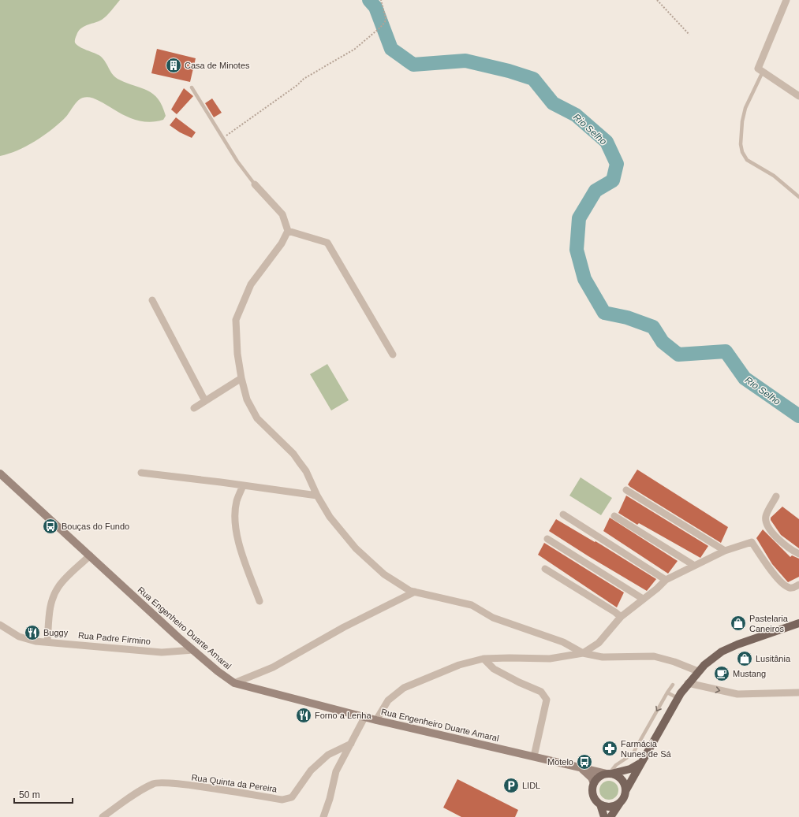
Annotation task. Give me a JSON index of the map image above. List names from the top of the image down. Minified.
{"streets":{"main road":["Rua Engenheiro Duarte Amaral"],"street":["Rua Padre Firmino","Rua Quinta da Pereira"]},"crossings":[["Rua Engenheiro Duarte Amaral","Rua Padre Firmino"]],"water":["Rio Selho"],"places":{"building":["Casa de Minotes"],"bus stop":["Bouças do Fundo","Motelo"],"shop":["Pastelaria Caneiros","Lusitânia"],"restaurant":["Buggy","Forno a Lenha"],"cafe":["Mustang"],"pharmacy":["Farmácia Nunes de Sá"],"parking":["LIDL"]},"scale_bar":"50 m"}
